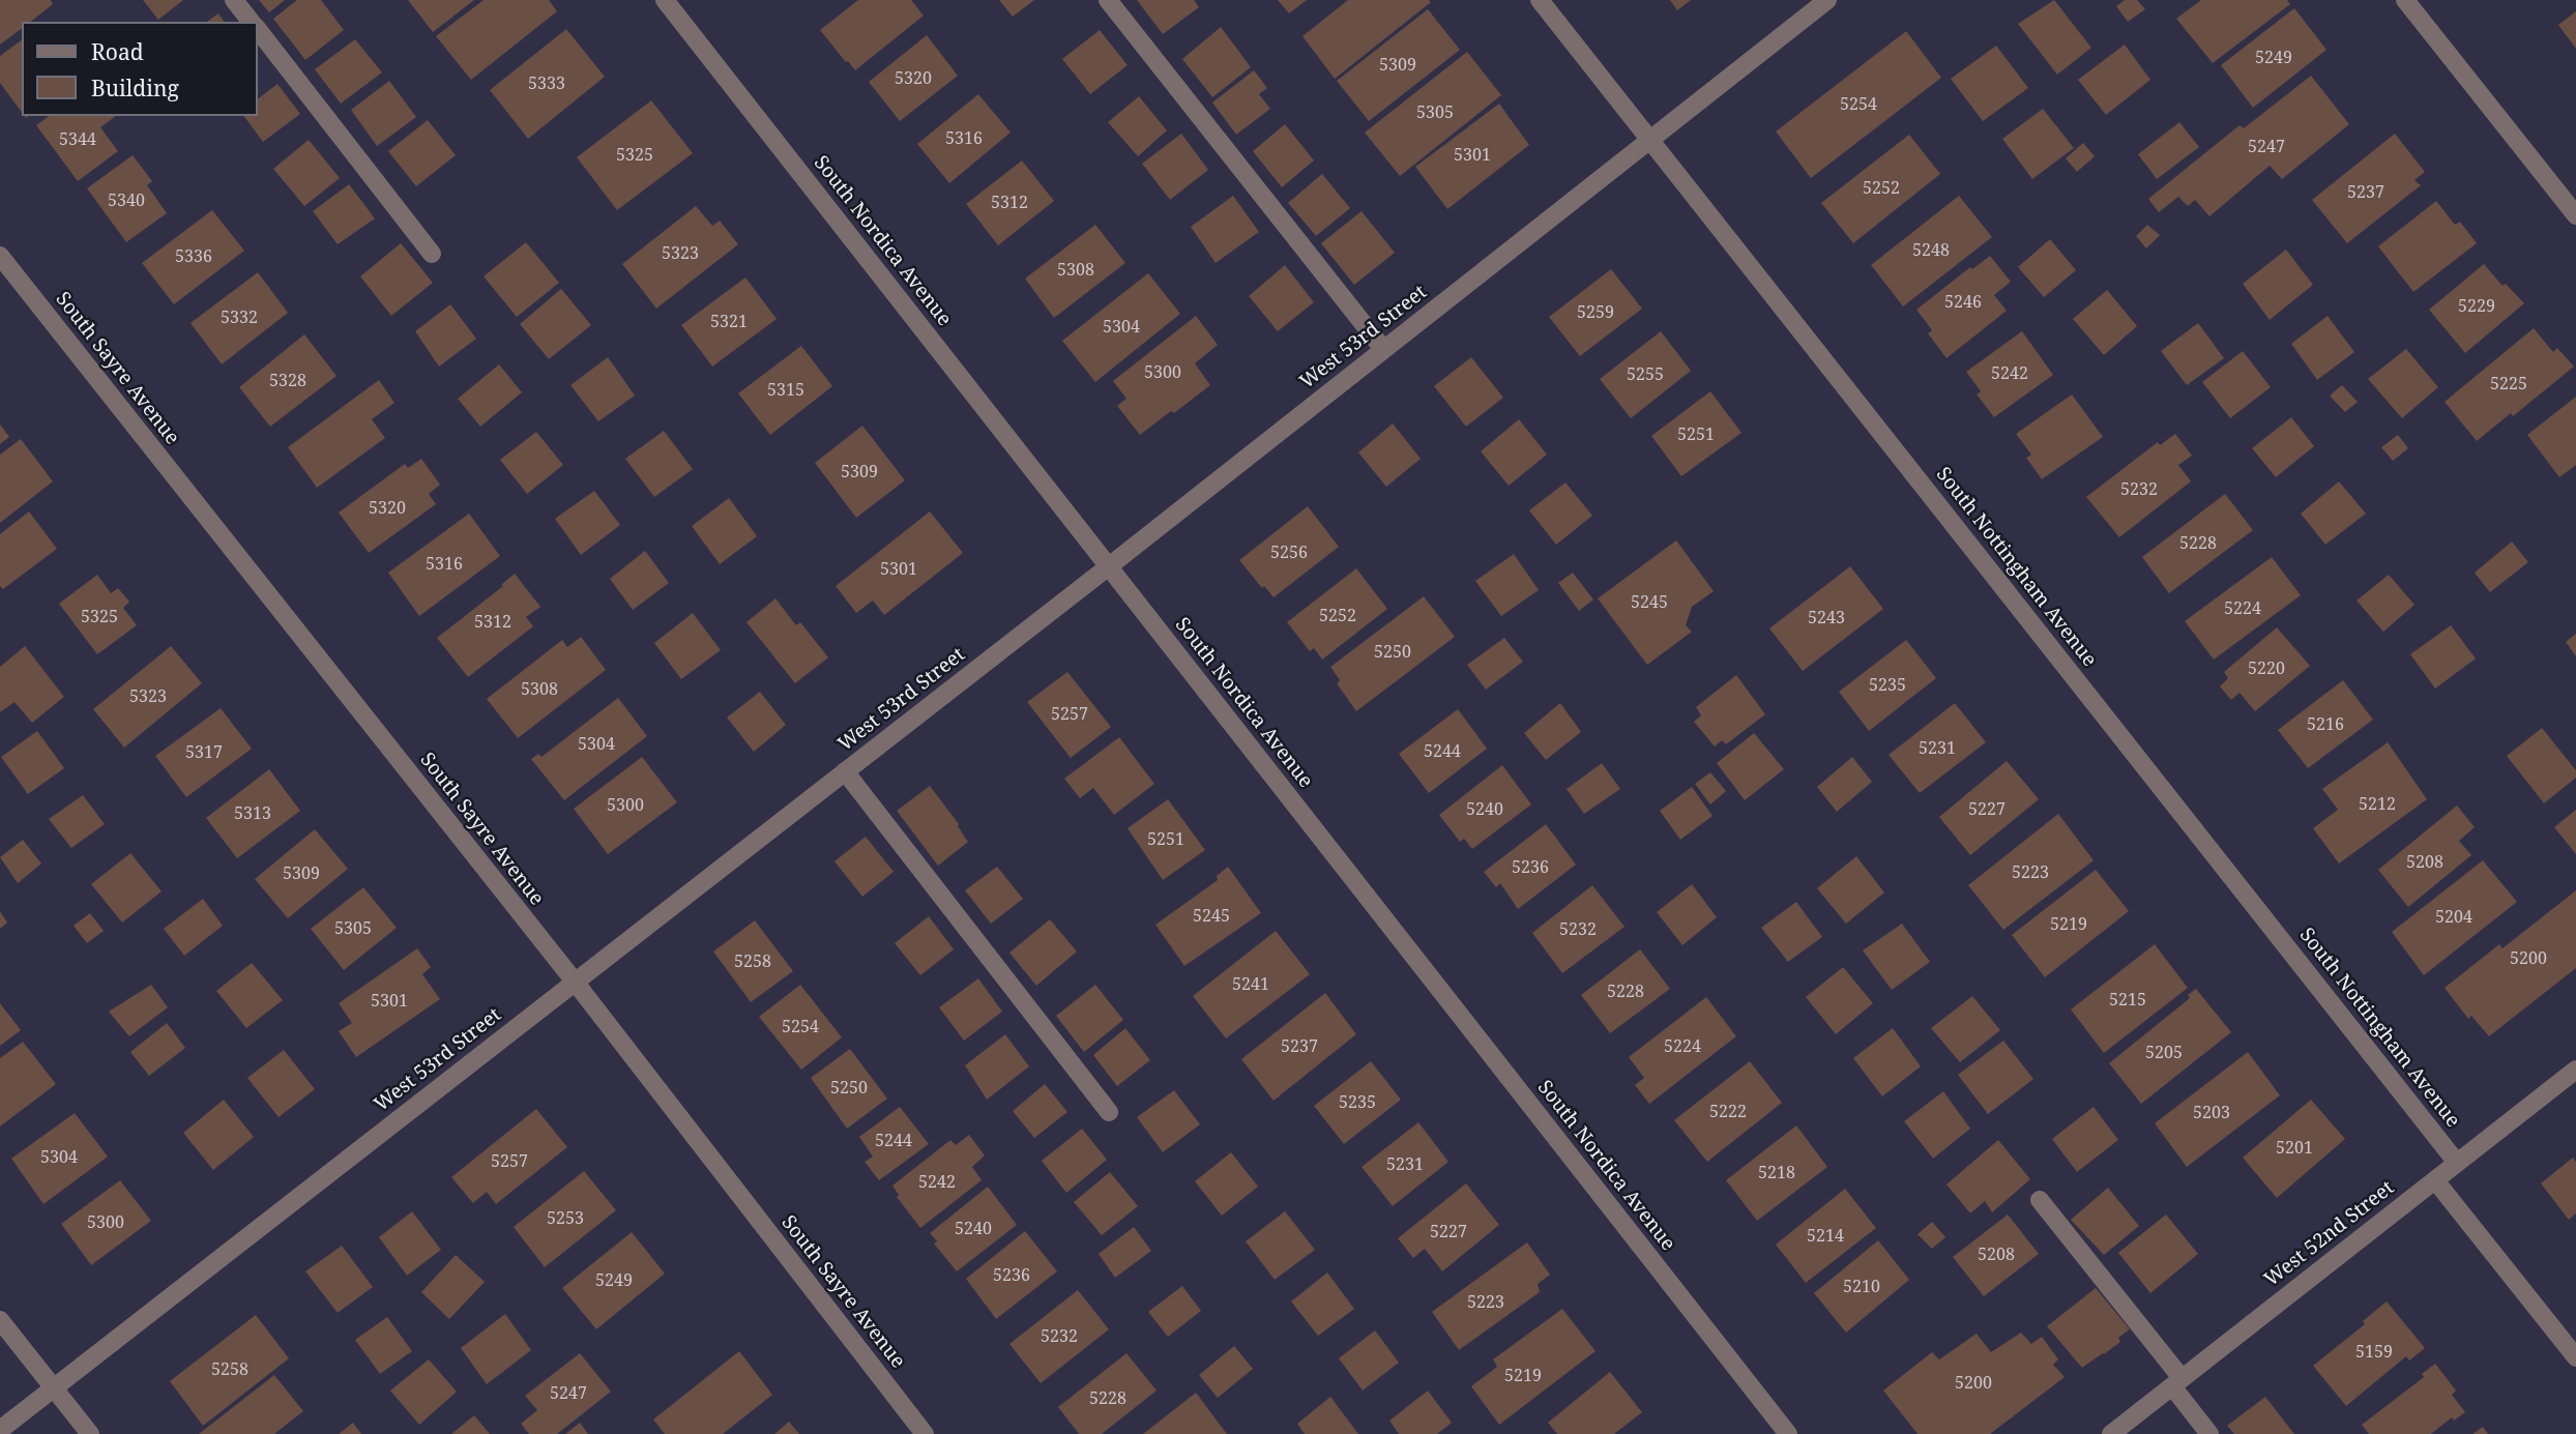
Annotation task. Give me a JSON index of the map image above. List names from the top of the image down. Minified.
{"streets":{"street":["South Nordica Avenue","West 53rd Street","South Sayre Avenue","South Nottingham Avenue","West 52nd Street"]},"crossings":[["South Nordica Avenue","West 53rd Street"],["West 53rd Street","South Sayre Avenue"],["West 53rd Street","South Nottingham Avenue"],["South Nottingham Avenue","West 52nd Street"]],"house_numbers":["5249","5309","5320","5333","5254","5305","5316","5344","5247","5325","5301","5252","5237","5340","5312","5248","5323","5336","5308","5246","5229","5259","5332","5321","5304","5300","5242","5255","5328","5225","5315","5251","5309","5232","5320","5228","5256","5316","5301","5245","5224","5252","5325","5243","5312","5250","5220","5235","5308","5323","5257","5216","5304","5231","5244","5317","5212","5300","5240","5227","5313","5251","5208","5236","5223","5309","5245","5204","5219","5305","5232","5200","5258","5241","5228","5215","5301","5254","5237","5224","5205","5250","5235","5222","5203","5244","5201","5304","5257","5231","5218","5242","5253","5300","5240","5227","5214","5208","5236","5249","5210","5223","5232","5159","5258","5219","5200","5247","5228"],"legend":["Road","Building"]}
